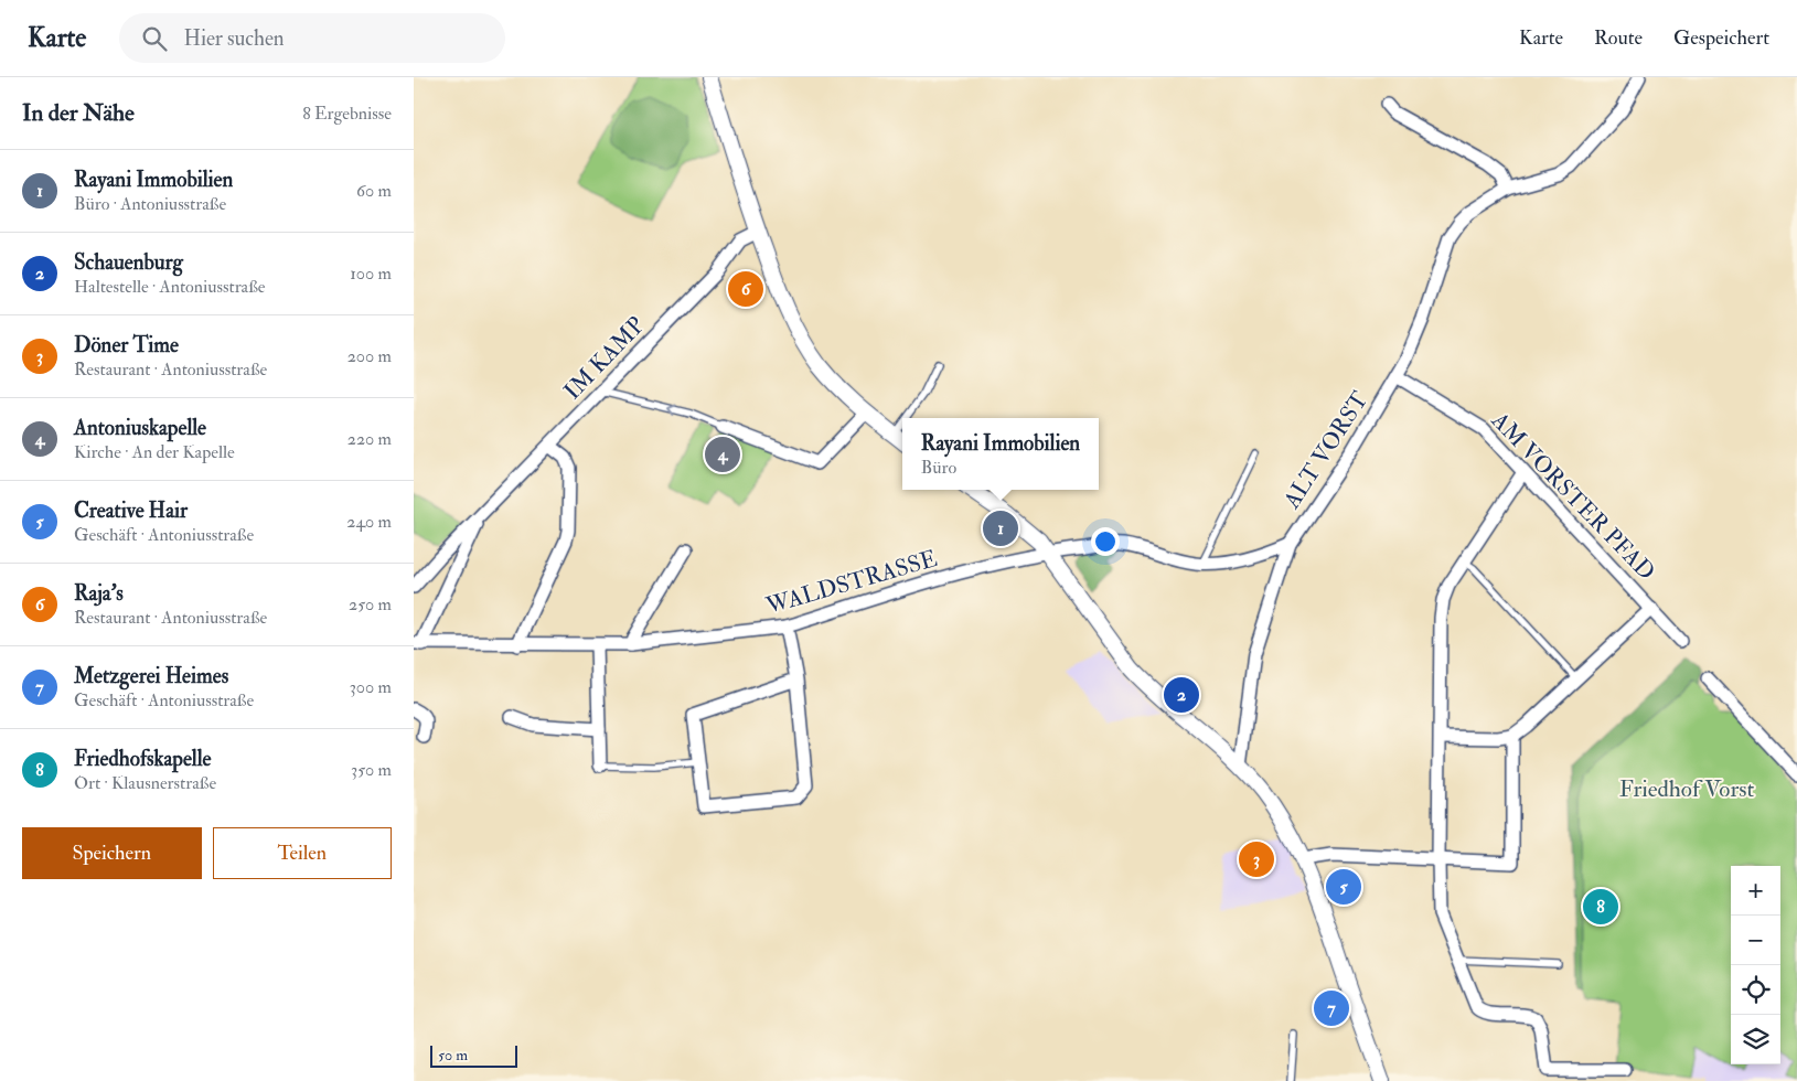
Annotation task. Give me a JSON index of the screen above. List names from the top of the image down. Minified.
{"streets":{"street":["IM KAMP","ALT VORST","AM VORSTER PFAD","WALDSTRASSE"]},"crossings":[["IM KAMP","WALDSTRASSE"],["ALT VORST","AM VORSTER PFAD"],["ALT VORST","WALDSTRASSE"]],"parks":["Friedhof Vorst"],"scale_bar":"50 m","page":{"header":"Karte","search":"Hier suchen","nav":["Karte","Route","Gespeichert"],"heading":["In der Nähe","8 Ergebnisse"],"list":[{"mark":"1","name":"Rayani Immobilien","note":"Büro · Antoniusstraße","value":"60 m"},{"mark":"2","name":"Schauenburg","note":"Haltestelle · Antoniusstraße","value":"100 m"},{"mark":"3","name":"Döner Time","note":"Restaurant · Antoniusstraße","value":"200 m"},{"mark":"4","name":"Antoniuskapelle","note":"Kirche · An der Kapelle","value":"220 m"},{"mark":"5","name":"Creative Hair","note":"Geschäft · Antoniusstraße","value":"240 m"},{"mark":"6","name":"Raja's","note":"Restaurant · Antoniusstraße","value":"250 m"},{"mark":"7","name":"Metzgerei Heimes","note":"Geschäft · Antoniusstraße","value":"300 m"},{"mark":"8","name":"Friedhofskapelle","note":"Ort · Klausnerstraße","value":"350 m"}],"pins":["6","4","1","2","3","5","8","7"],"popup":["Rayani Immobilien","Büro"],"buttons":["Speichern","Teilen"],"map_buttons":["+","−"],"scale":"50 m"}}
